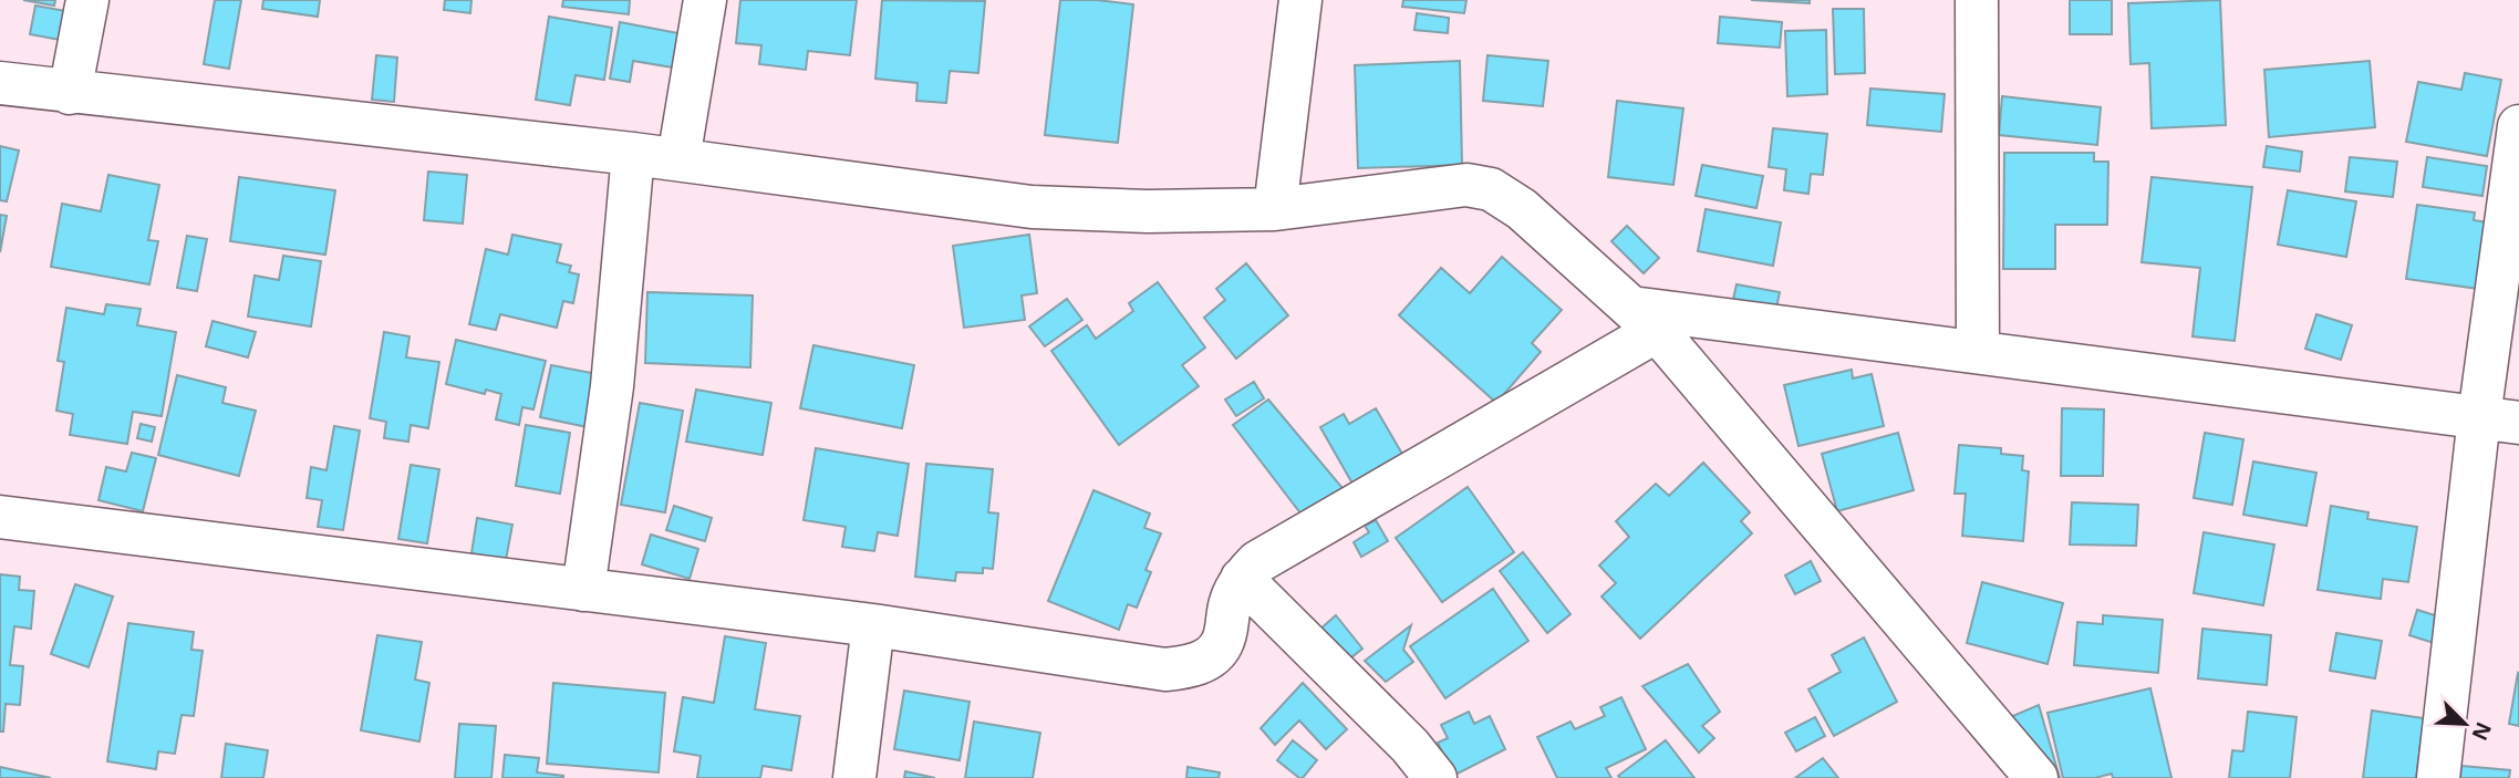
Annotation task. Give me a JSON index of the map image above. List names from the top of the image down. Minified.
{"north":"bottom right"}
